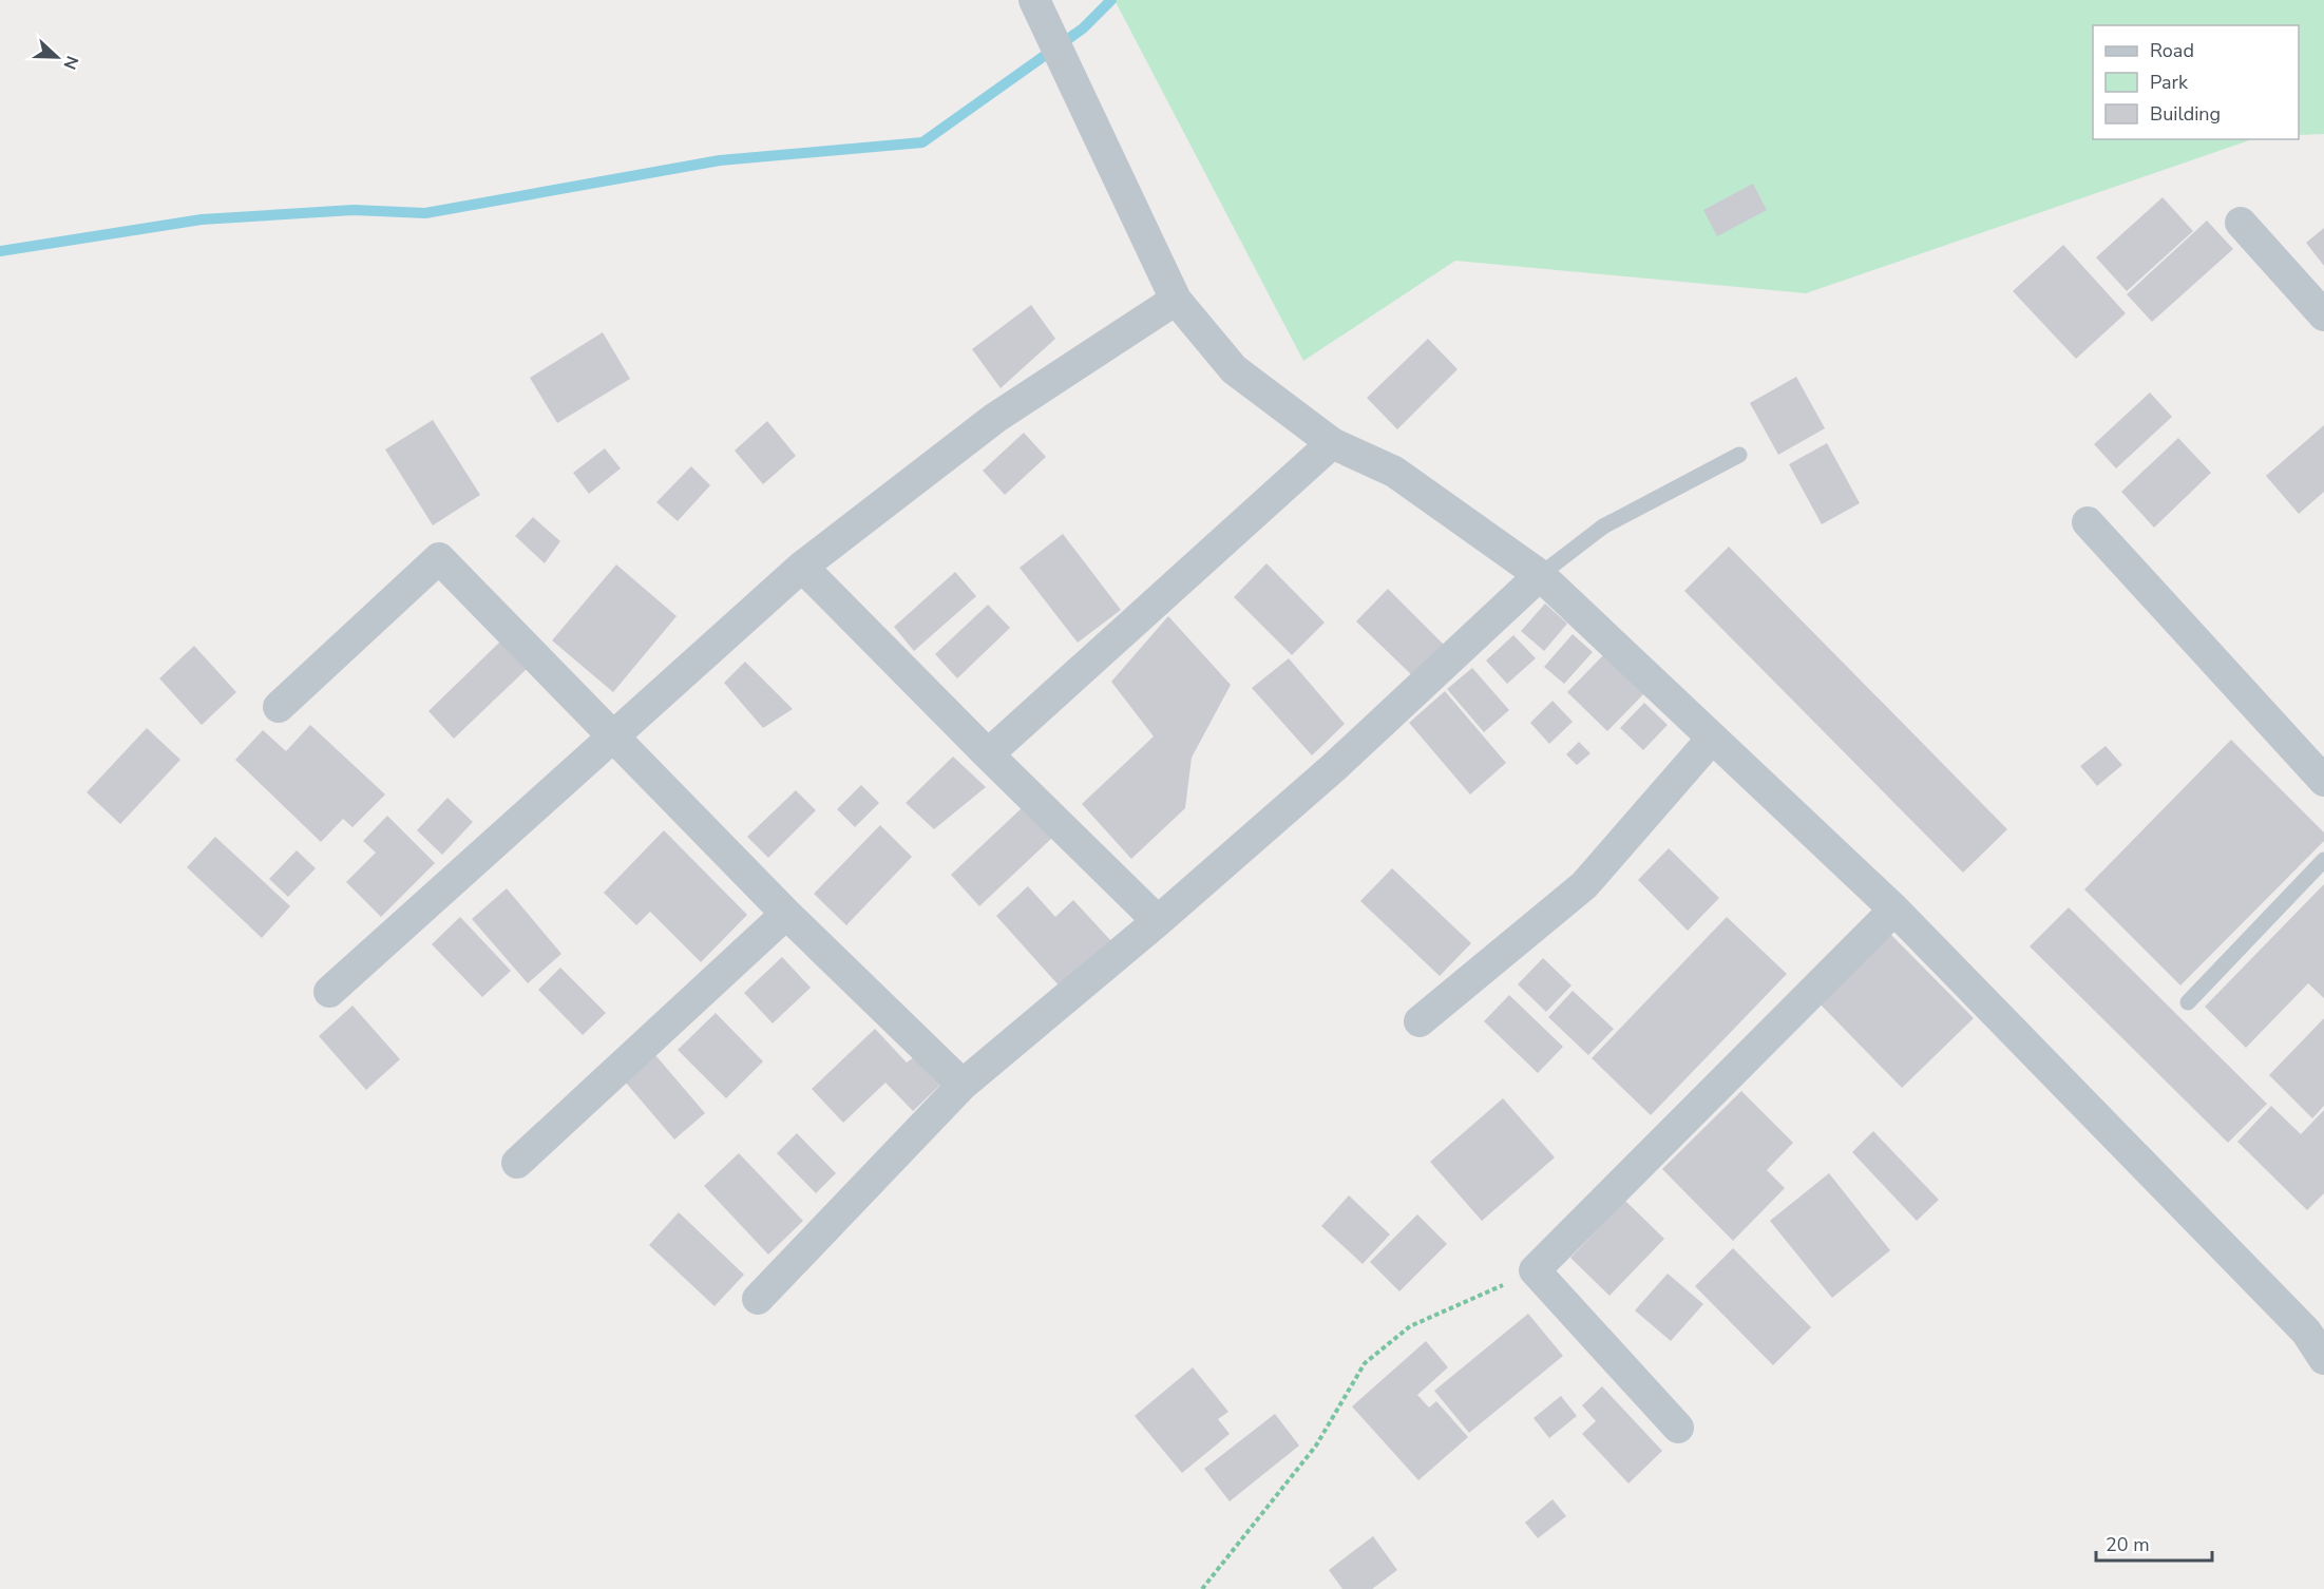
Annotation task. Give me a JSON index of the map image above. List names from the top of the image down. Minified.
{"legend":["Road","Park","Building"],"scale_bar":"20 m","north":"right"}
